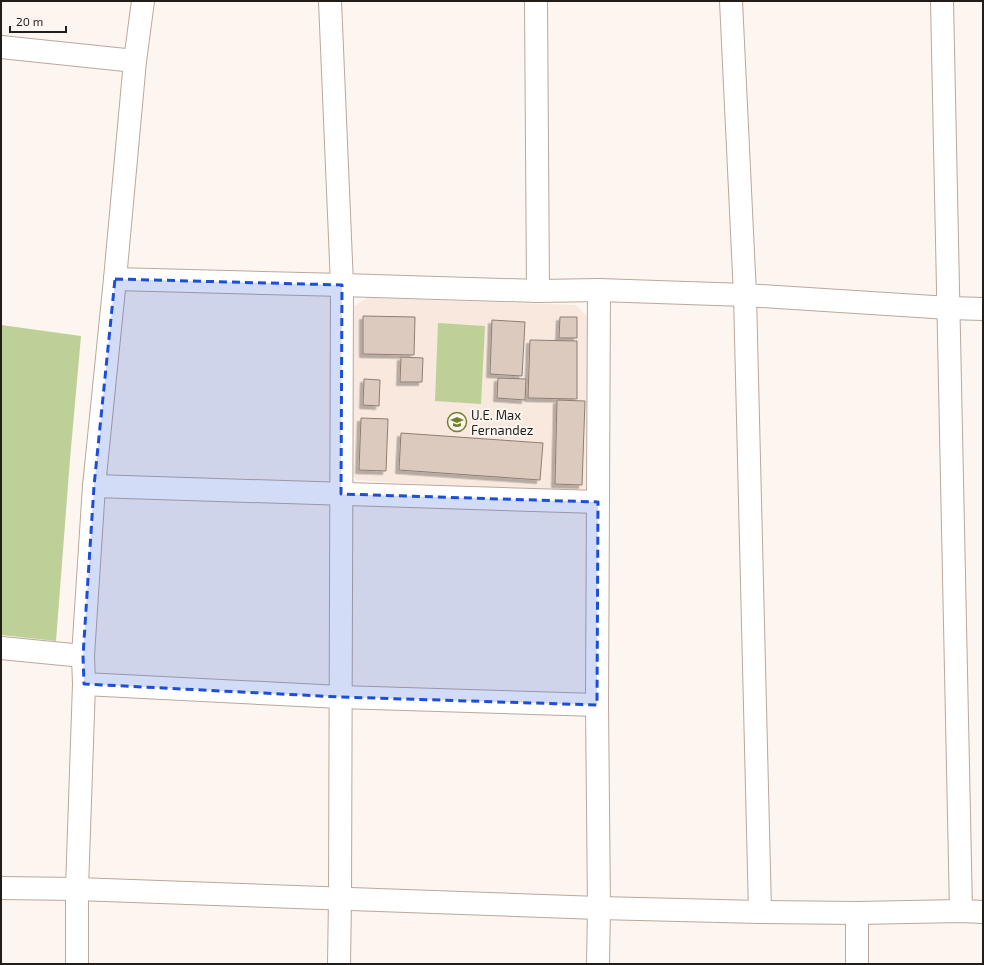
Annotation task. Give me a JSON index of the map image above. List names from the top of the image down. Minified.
{"places":{"school or university":["U.E. Max Fernandez"]},"scale_bar":"20 m"}
